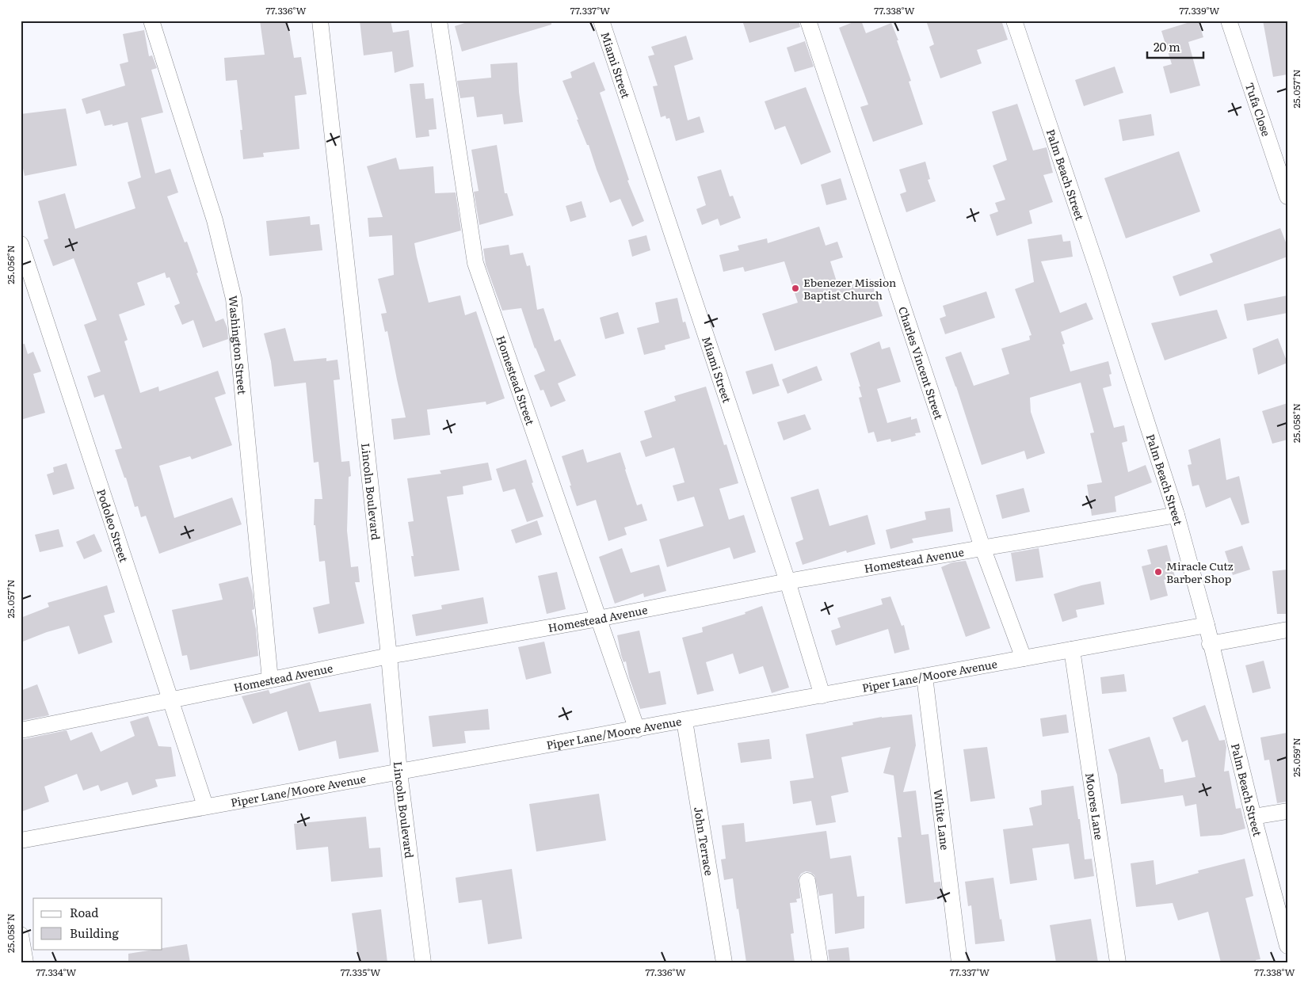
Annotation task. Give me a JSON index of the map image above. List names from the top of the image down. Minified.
{"streets":{"street":["Miami Street","Tufa Close","Palm Beach Street","Washington Street","Charles Vincent Street","Homestead Street","Lincoln Boulevard","Podoleo Street","Homestead Avenue","Piper Lane/Moore Avenue","Moores Lane","White Lane","John Terrace"]},"crossings":[["Miami Street","Homestead Avenue"],["Miami Street","Piper Lane/Moore Avenue"],["Palm Beach Street","Homestead Avenue"],["Palm Beach Street","Piper Lane/Moore Avenue"],["Washington Street","Homestead Avenue"],["Charles Vincent Street","Homestead Avenue"],["Charles Vincent Street","Piper Lane/Moore Avenue"],["Homestead Street","Homestead Avenue"],["Homestead Street","Piper Lane/Moore Avenue"],["Lincoln Boulevard","Homestead Avenue"],["Lincoln Boulevard","Piper Lane/Moore Avenue"],["Podoleo Street","Homestead Avenue"],["Podoleo Street","Piper Lane/Moore Avenue"],["Piper Lane/Moore Avenue","Moores Lane"],["Piper Lane/Moore Avenue","White Lane"],["Piper Lane/Moore Avenue","John Terrace"]],"places":["Ebenezer Mission Baptist Church","Miracle Cutz Barber Shop"],"legend":["Road","Building"],"scale_bar":"20 m","coordinates":["77.336°W","77.337°W","77.338°W","77.339°W","25.057°N","25.056°N","25.058°N","25.059°N","77.334°W","77.335°W"]}
